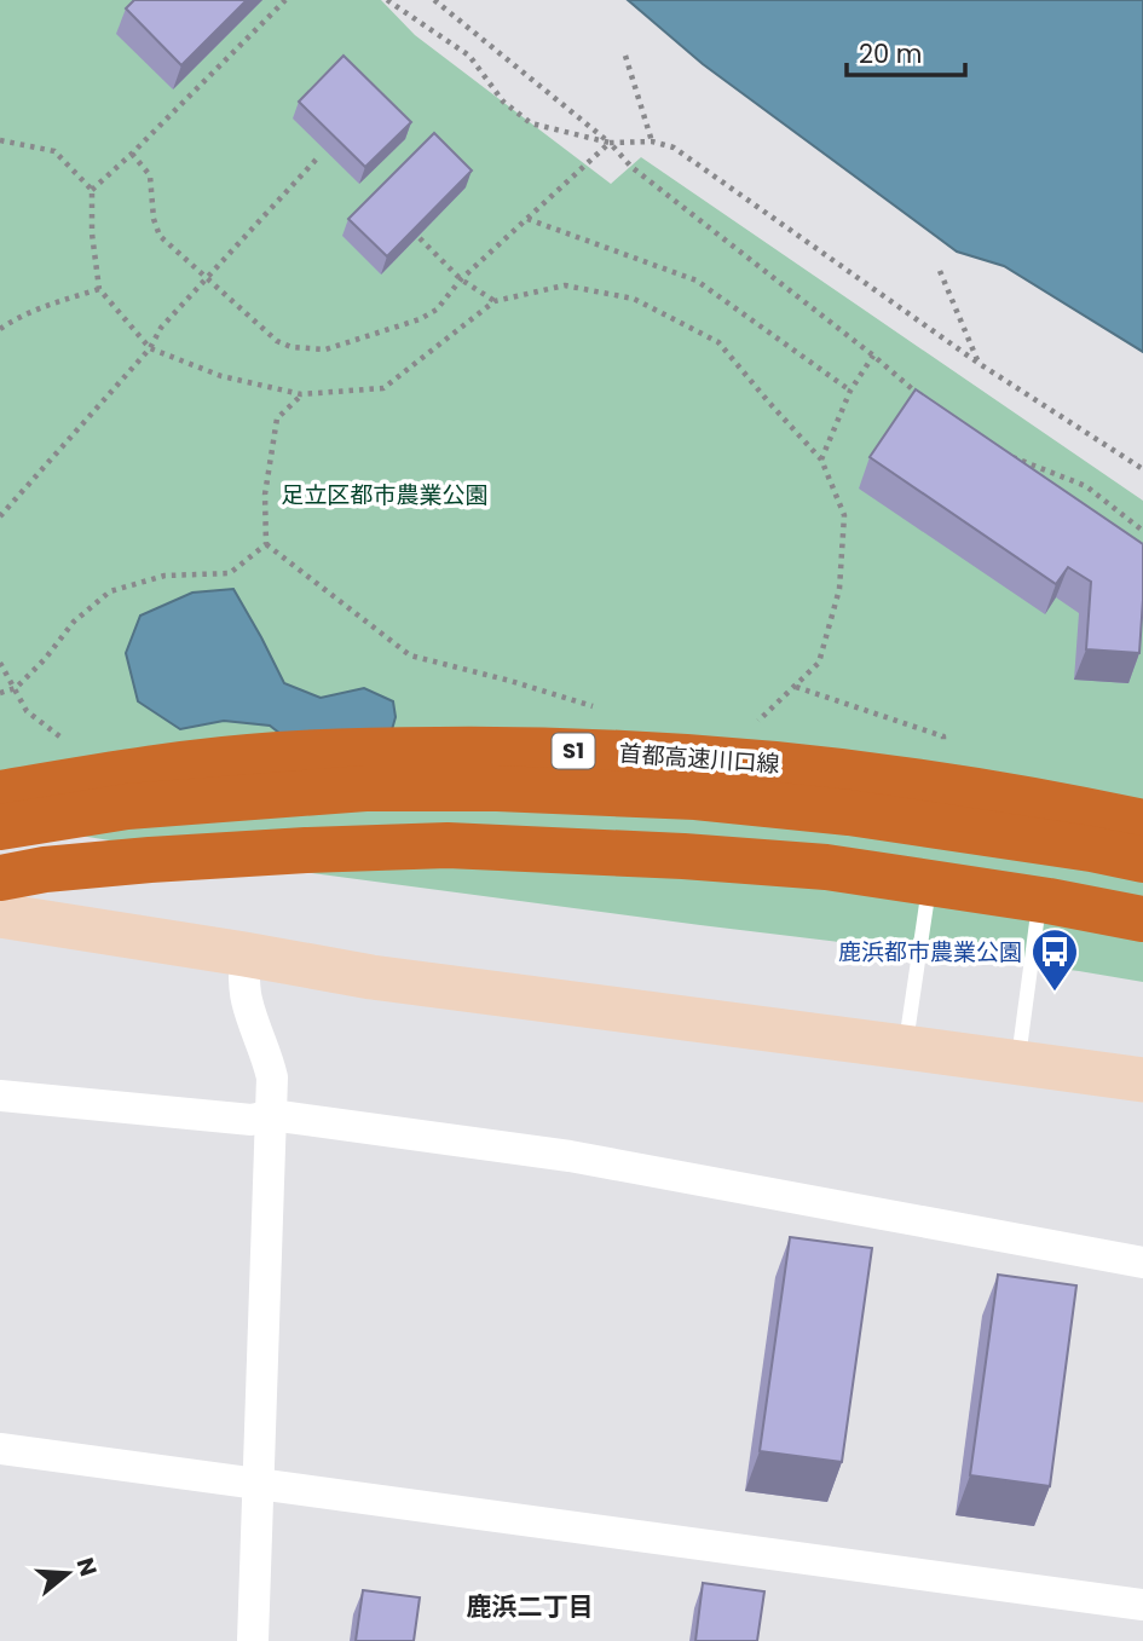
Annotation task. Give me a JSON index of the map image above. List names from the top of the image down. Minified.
{"streets":{"highway":["S1","首都高速川口線"]},"districts":["鹿浜二丁目"],"parks":["足立区都市農業公園"],"places":{"bus stop":["鹿浜都市農業公園"]},"scale_bar":"20 m","north":"right"}
